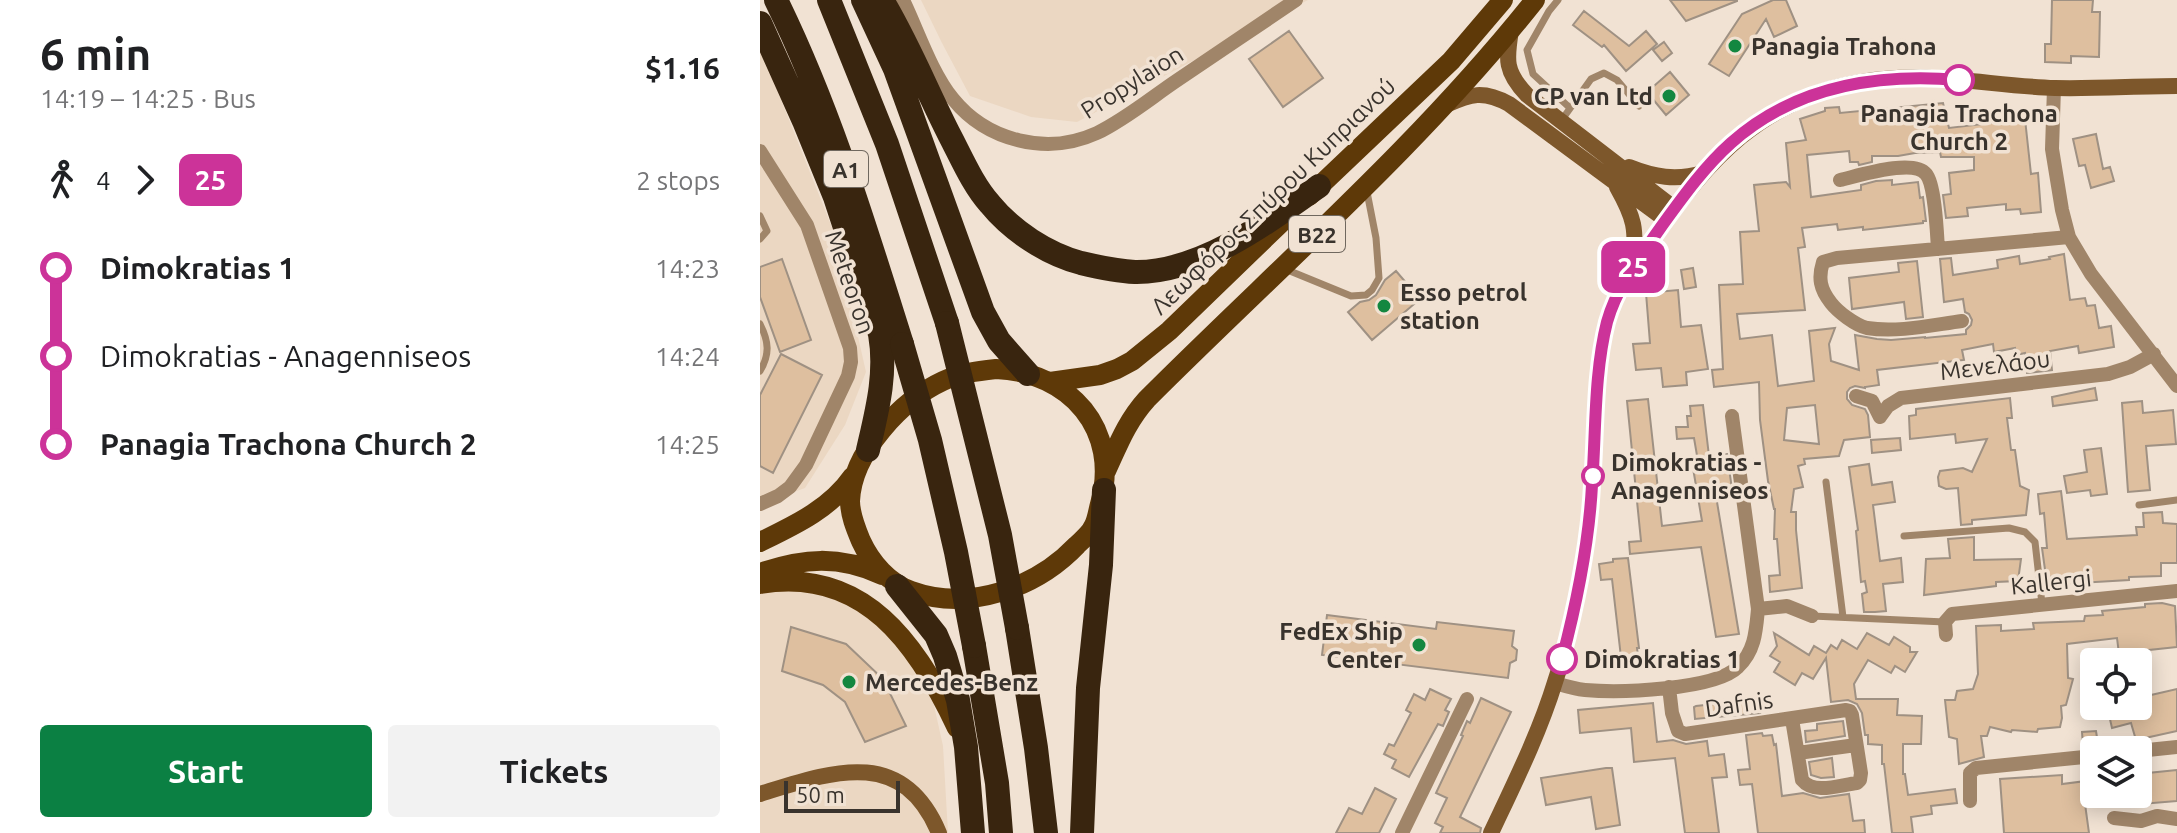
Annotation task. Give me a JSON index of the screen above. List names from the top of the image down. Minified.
{"streets":{"highway":["A1"],"main road":["Λεωφόρος Σπύρου Κυπριανού","B22"],"street":["Propylaion","Meteoron","Μενελάου","Kallergi","Dafnis"]},"crossings":[["Λεωφόρος Σπύρου Κυπριανού","B22"]],"places":["Panagia Trahona","Panagia Trachona Church 2","CP van Ltd","Esso petrol station","Dimokratias - Anagenniseos","FedEx Ship Center","Dimokratias 1","Mercedes-Benz"],"lines":["bus line 25"],"scale_bar":"50 m","page":{"heading":["6 min","14:19 – 14:25 · Bus","$1.16"],"on_map":"25","legs":["4","25","2 stops"],"list":[{"name":"Dimokratias 1","value":"14:23"},{"name":"Dimokratias - Anagenniseos","value":"14:24"},{"name":"Panagia Trachona Church 2","value":"14:25"}],"buttons":["Start","Tickets"],"scale":"50 m"}}
